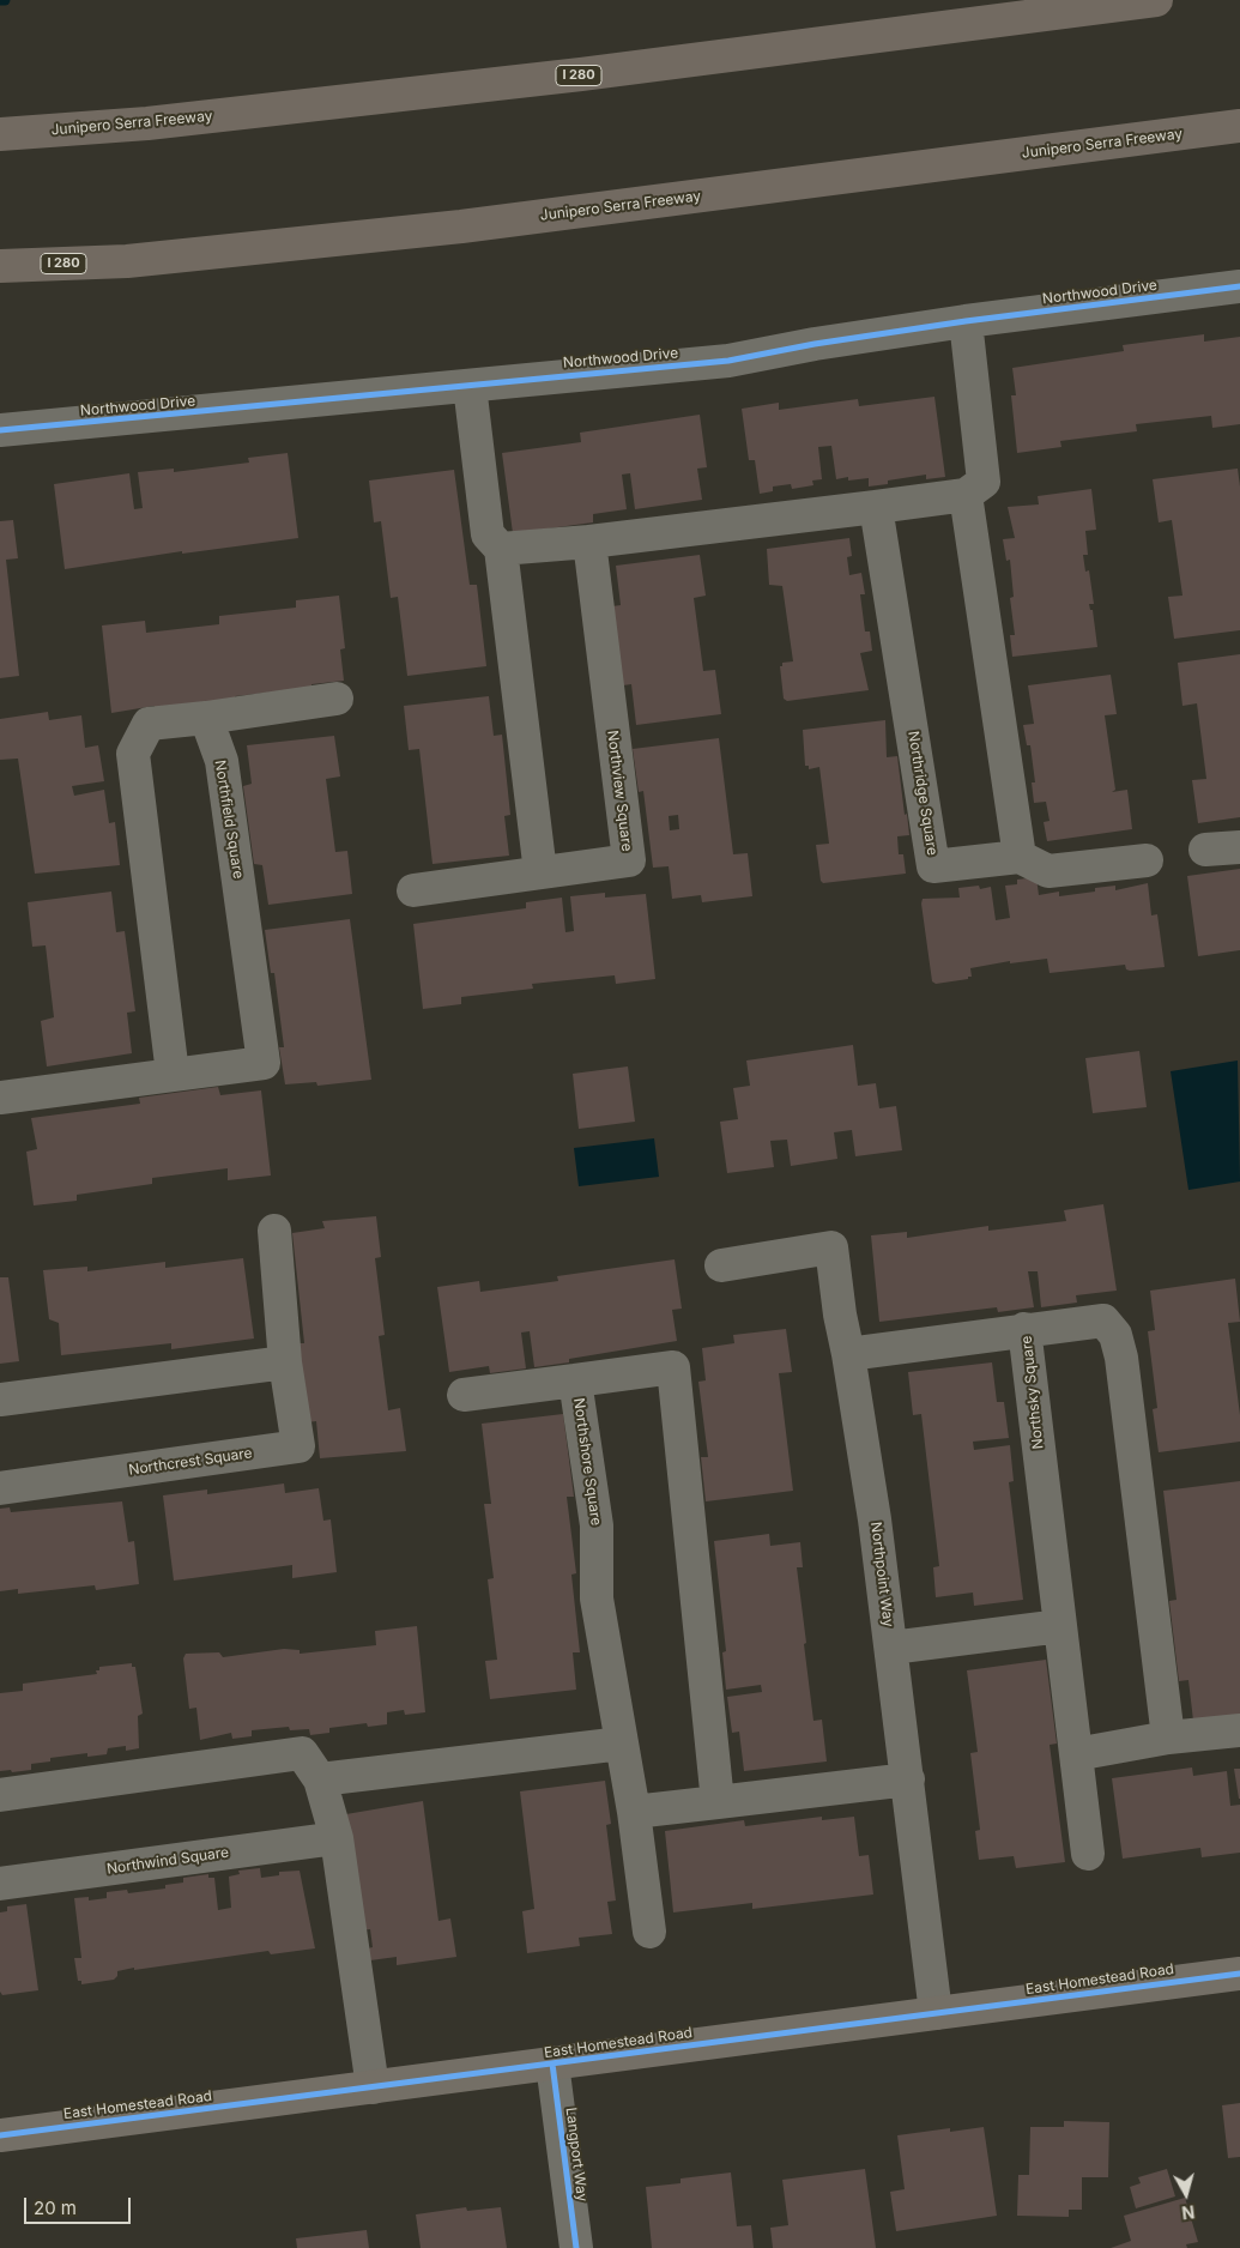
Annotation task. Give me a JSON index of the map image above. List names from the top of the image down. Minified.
{"streets":{"highway":["I 280","Junipero Serra Freeway"],"main road":["East Homestead Road"],"street":["Northwood Drive","Northview Square","Northridge Square","Northfield Square","Northsky Square","Northcrest Square","Northshore Square","Northpoint Way","Northwind Square","Langport Way"]},"crossings":[["Northpoint Way","East Homestead Road"],["East Homestead Road","Langport Way"]],"scale_bar":"20 m","north":"bottom"}
